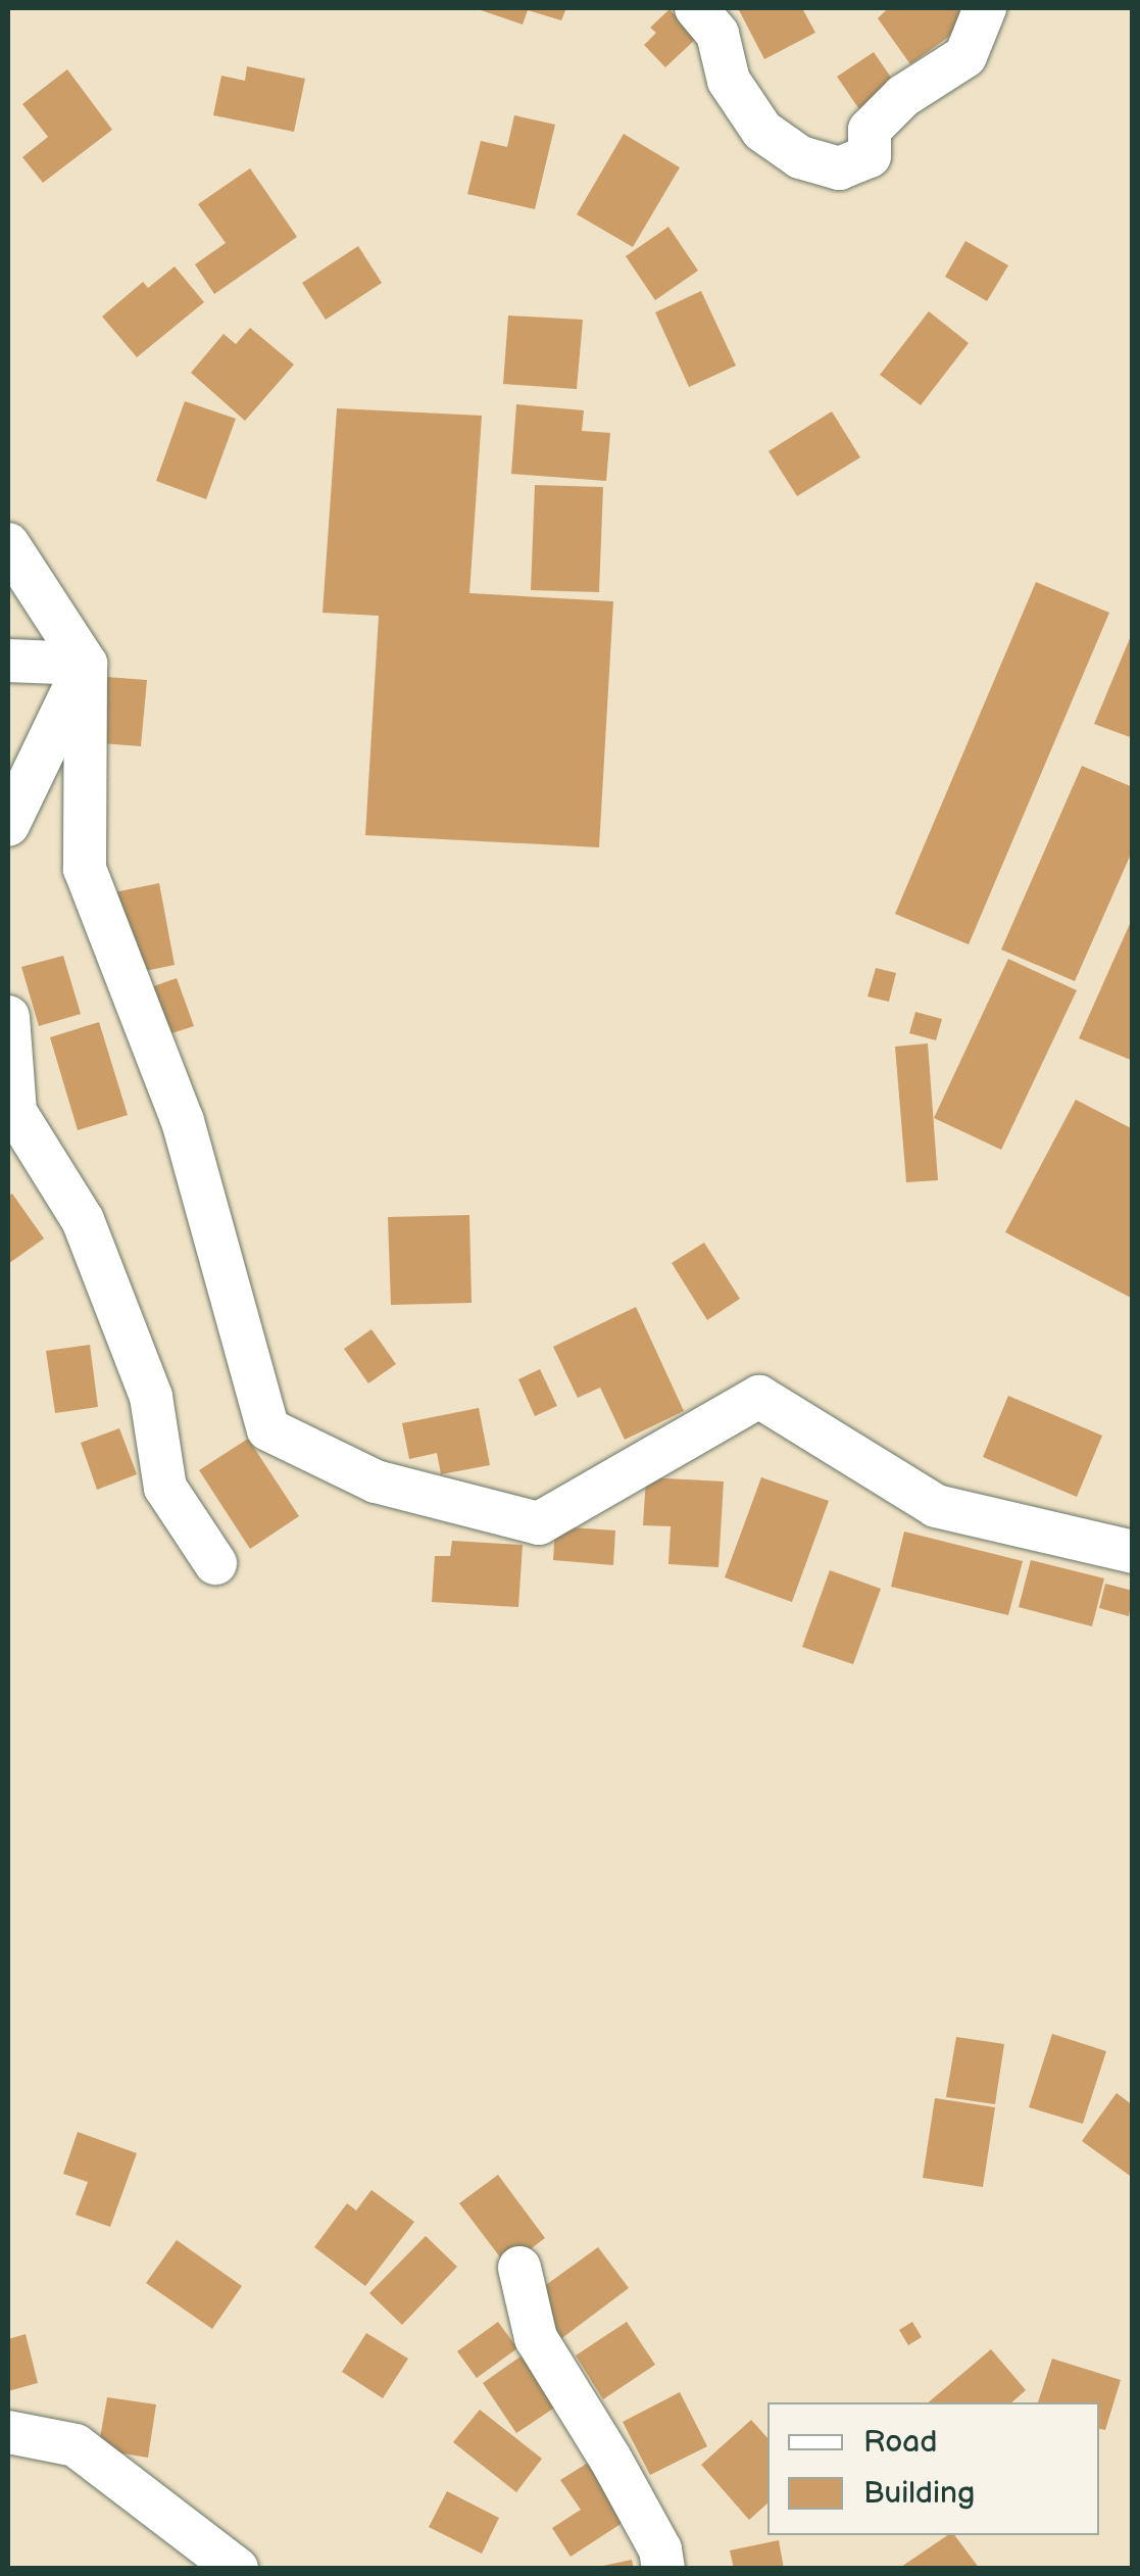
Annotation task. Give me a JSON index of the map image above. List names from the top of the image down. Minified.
{"legend":["Road","Building"]}
